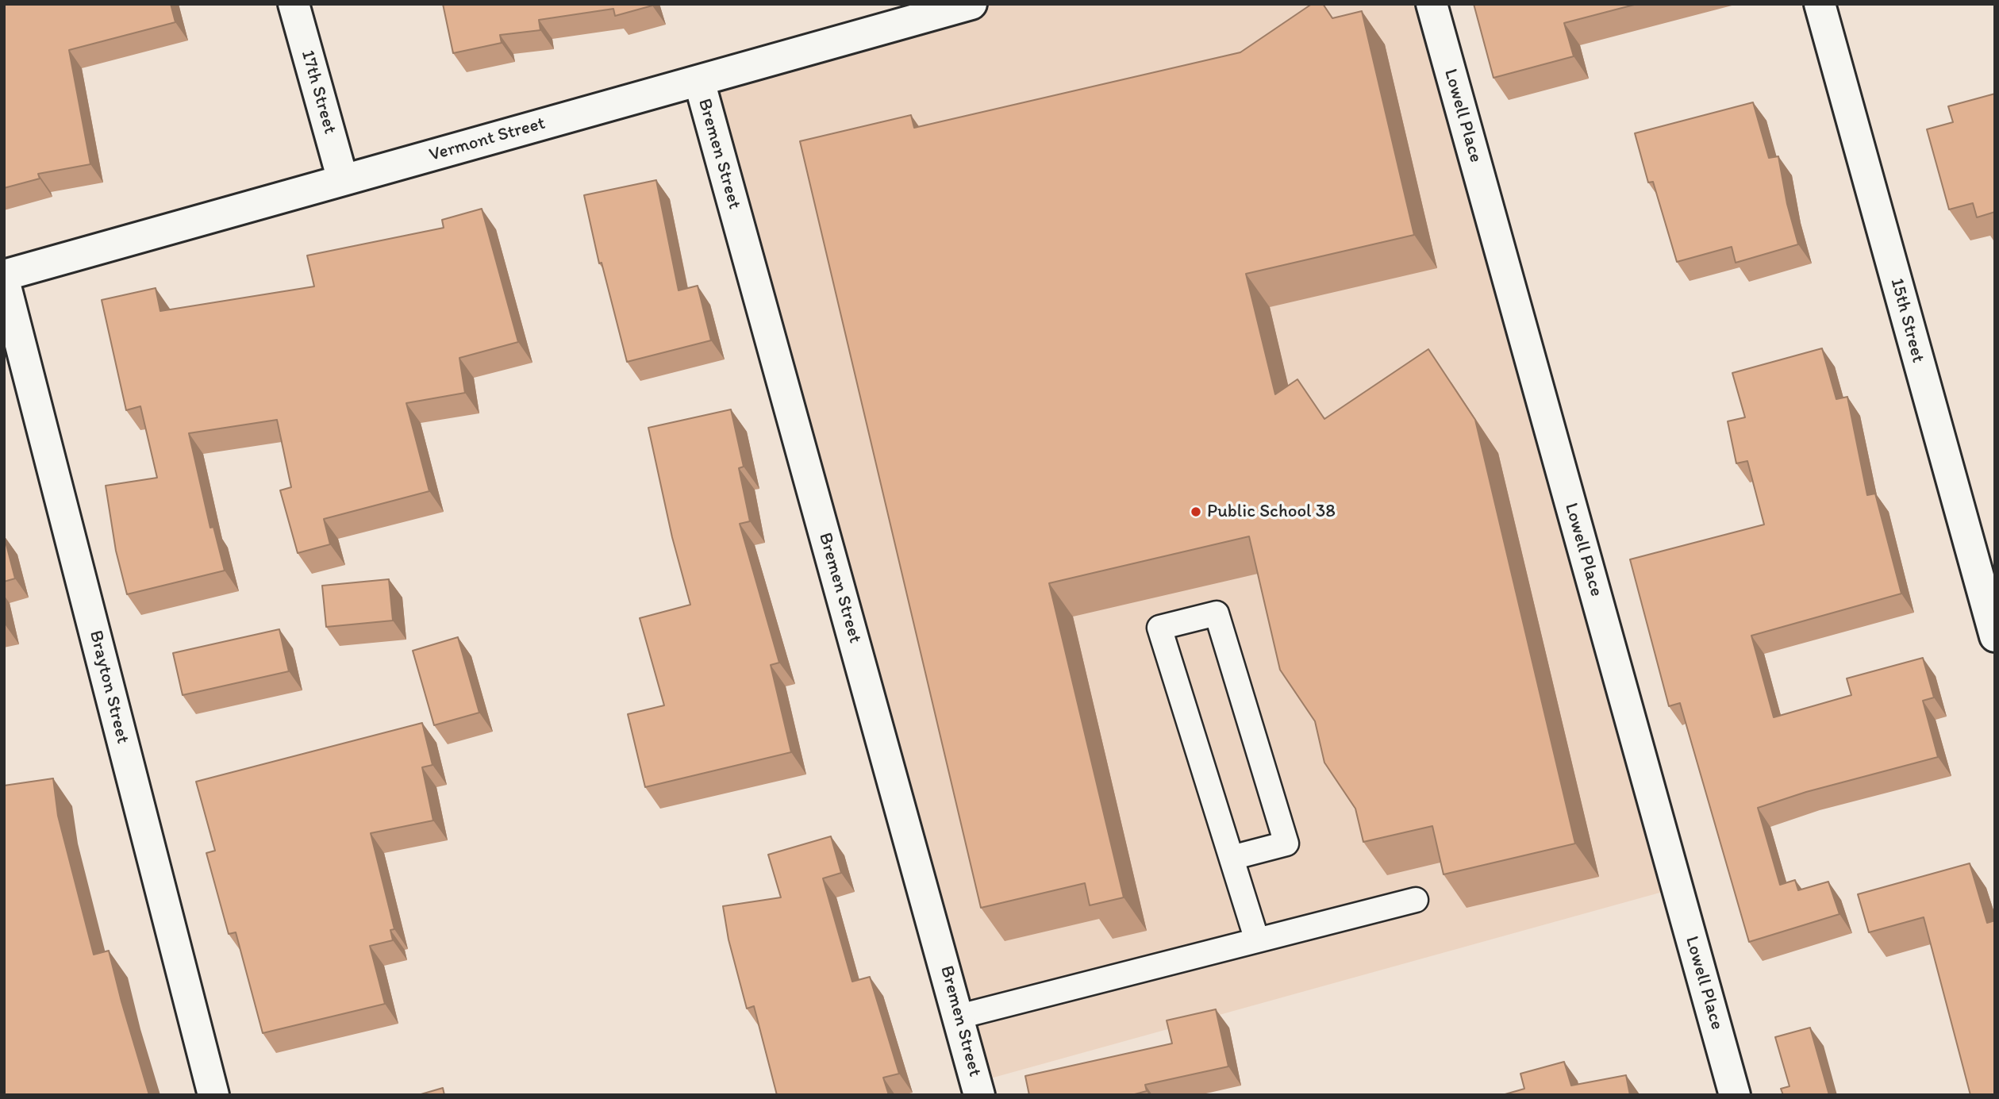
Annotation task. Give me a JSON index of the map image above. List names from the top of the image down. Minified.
{"streets":{"street":["17th Street","Lowell Place","Vermont Street","Bremen Street","15th Street","Brayton Street"]},"crossings":[["17th Street","Vermont Street"],["Vermont Street","Bremen Street"]],"places":["Public School 38"]}
